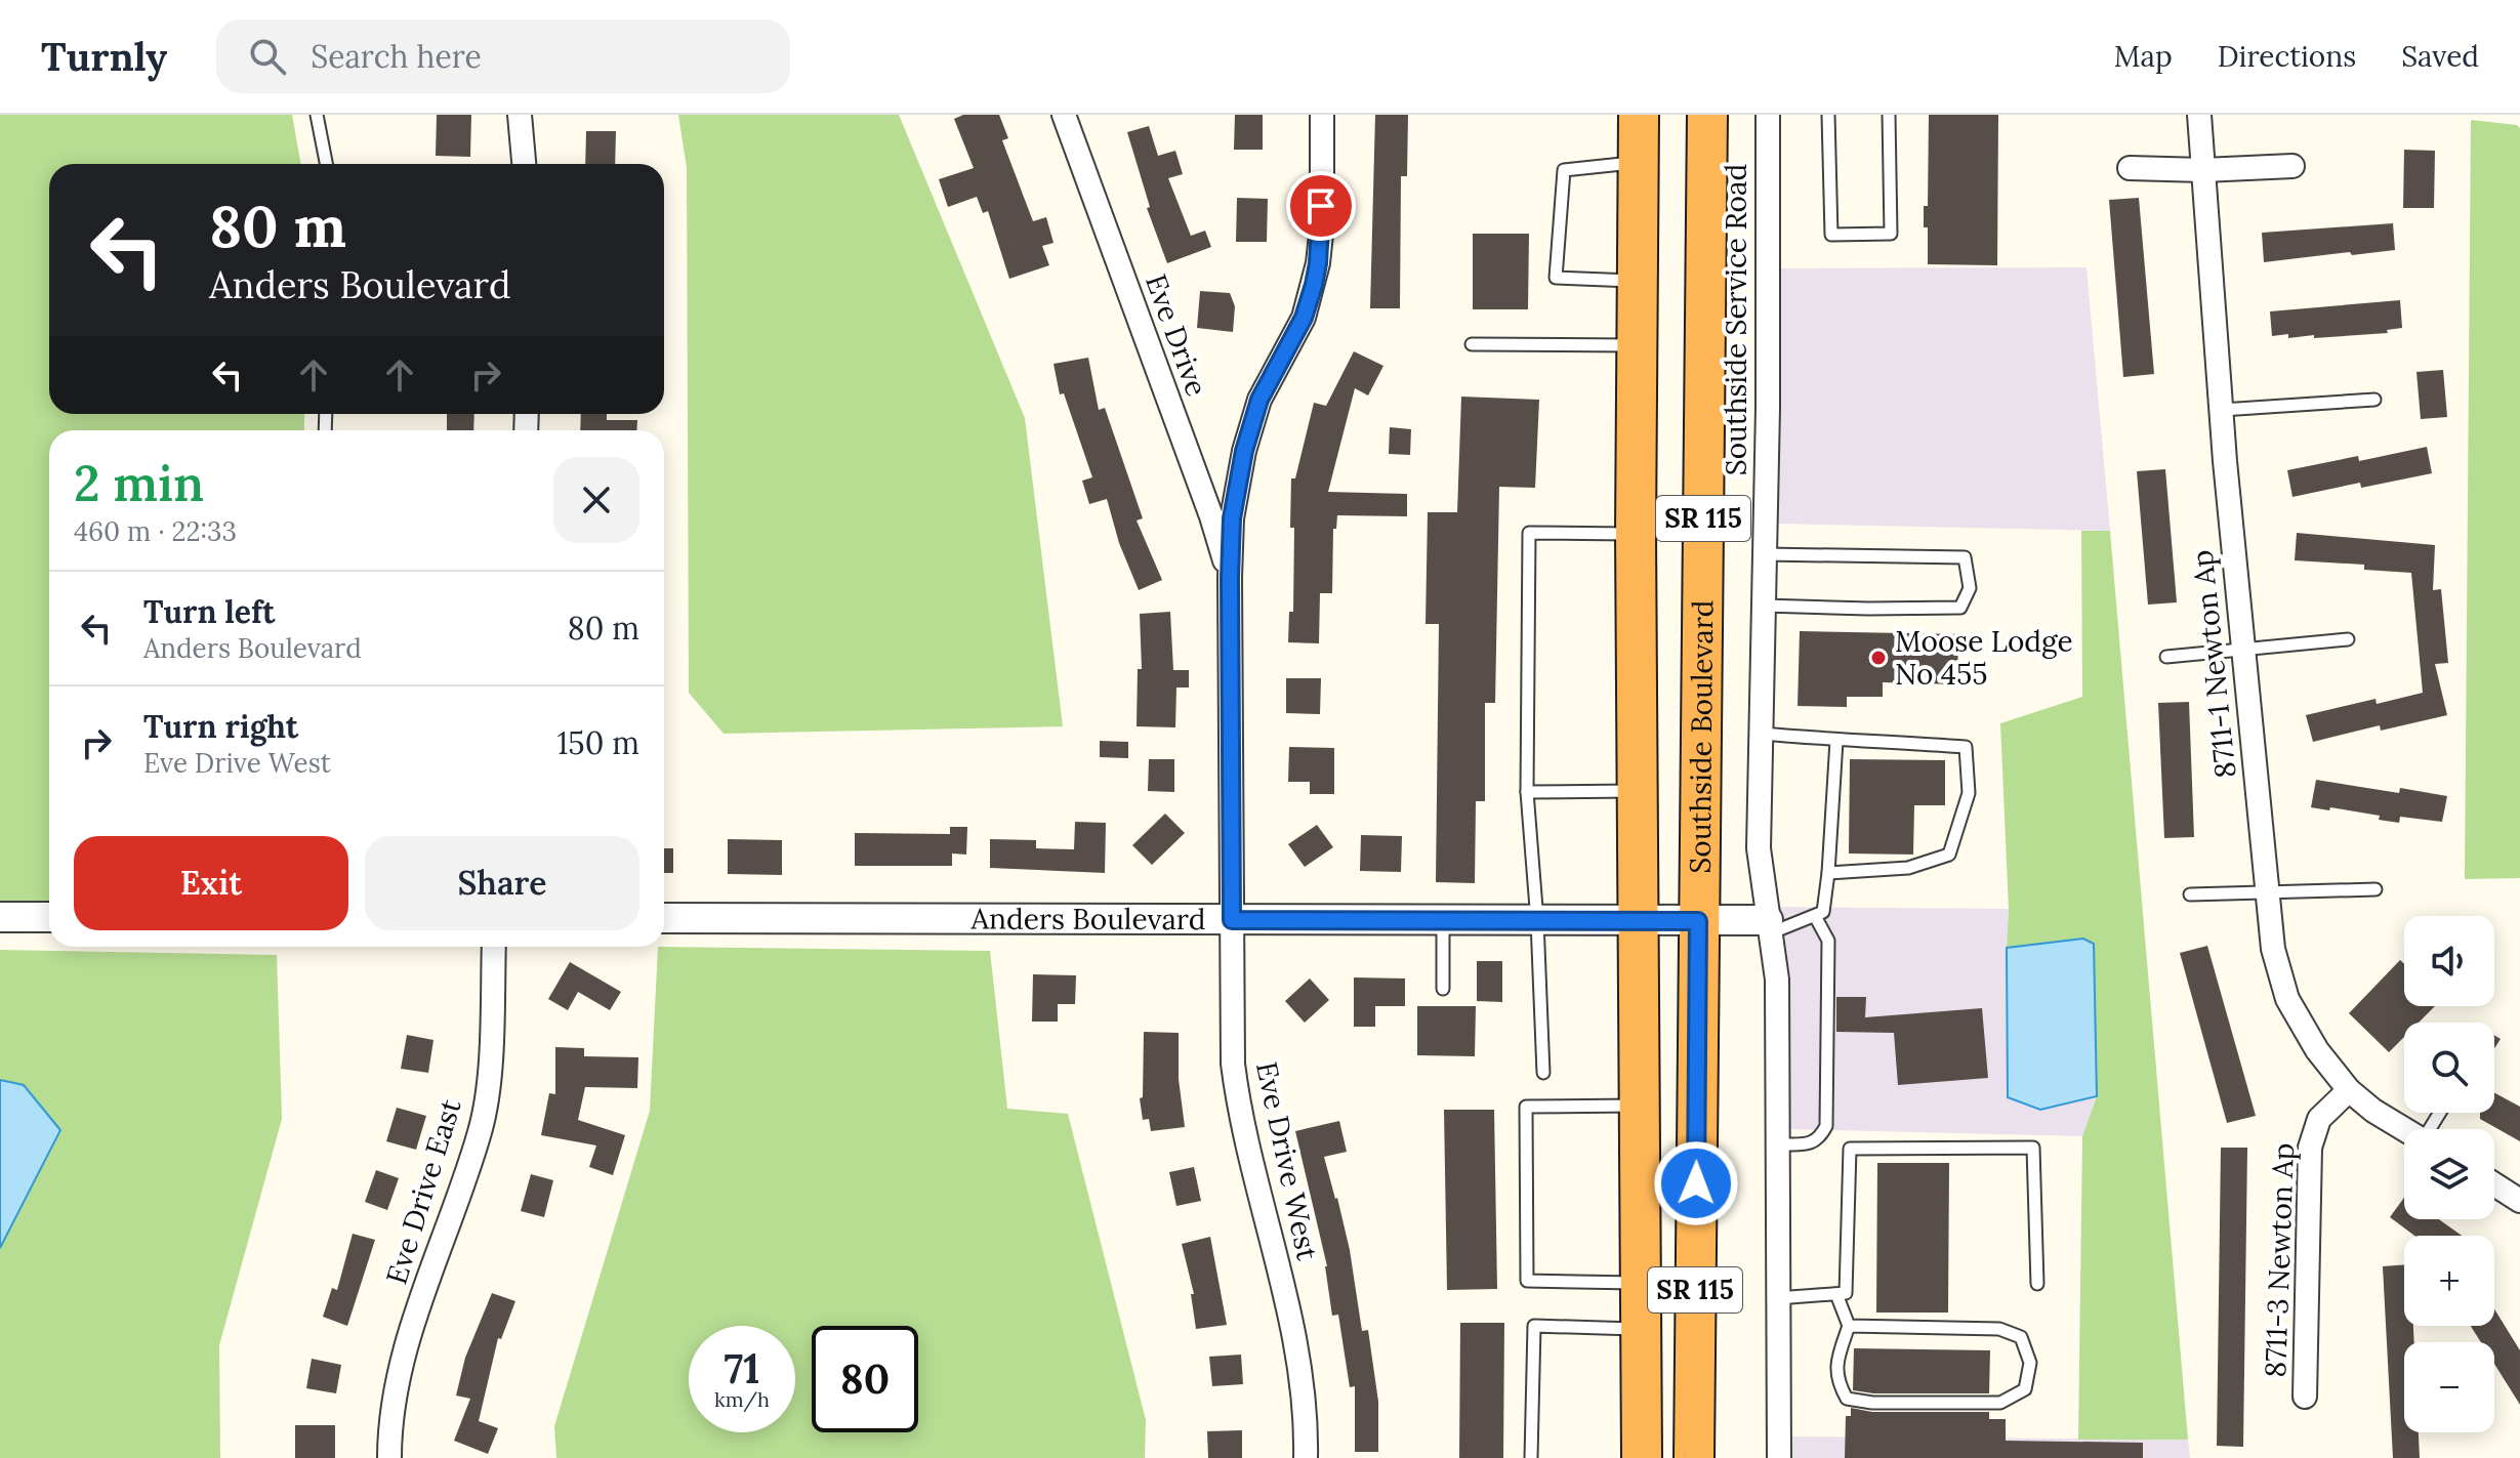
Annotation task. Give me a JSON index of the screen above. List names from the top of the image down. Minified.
{"streets":{"highway":["SR 115","Southside Boulevard"],"street":["Southside Service Road","Eve Drive","8711-1 Newton Ap","Anders Boulevard","Eve Drive West","Eve Drive East","8711-3 Newton Ap"]},"crossings":[["Southside Service Road","Anders Boulevard"],["Eve Drive","Eve Drive West"],["8711-1 Newton Ap","8711-3 Newton Ap"],["Southside Boulevard","Anders Boulevard"],["Anders Boulevard","Eve Drive West"]],"places":["Moose Lodge No 455"],"page":{"header":"Turnly","search":"Search here","nav":["Map","Directions","Saved"],"turn":["80 m","Anders Boulevard"],"heading":["2 min","460 m · 22:33"],"list":[{"name":"Turn left","note":"Anders Boulevard","value":"80 m"},{"name":"Turn right","note":"Eve Drive West","value":"150 m"}],"buttons":["Exit","Share"],"map_buttons":["+","−"],"speed":"71 km/h","limit":"80"}}
